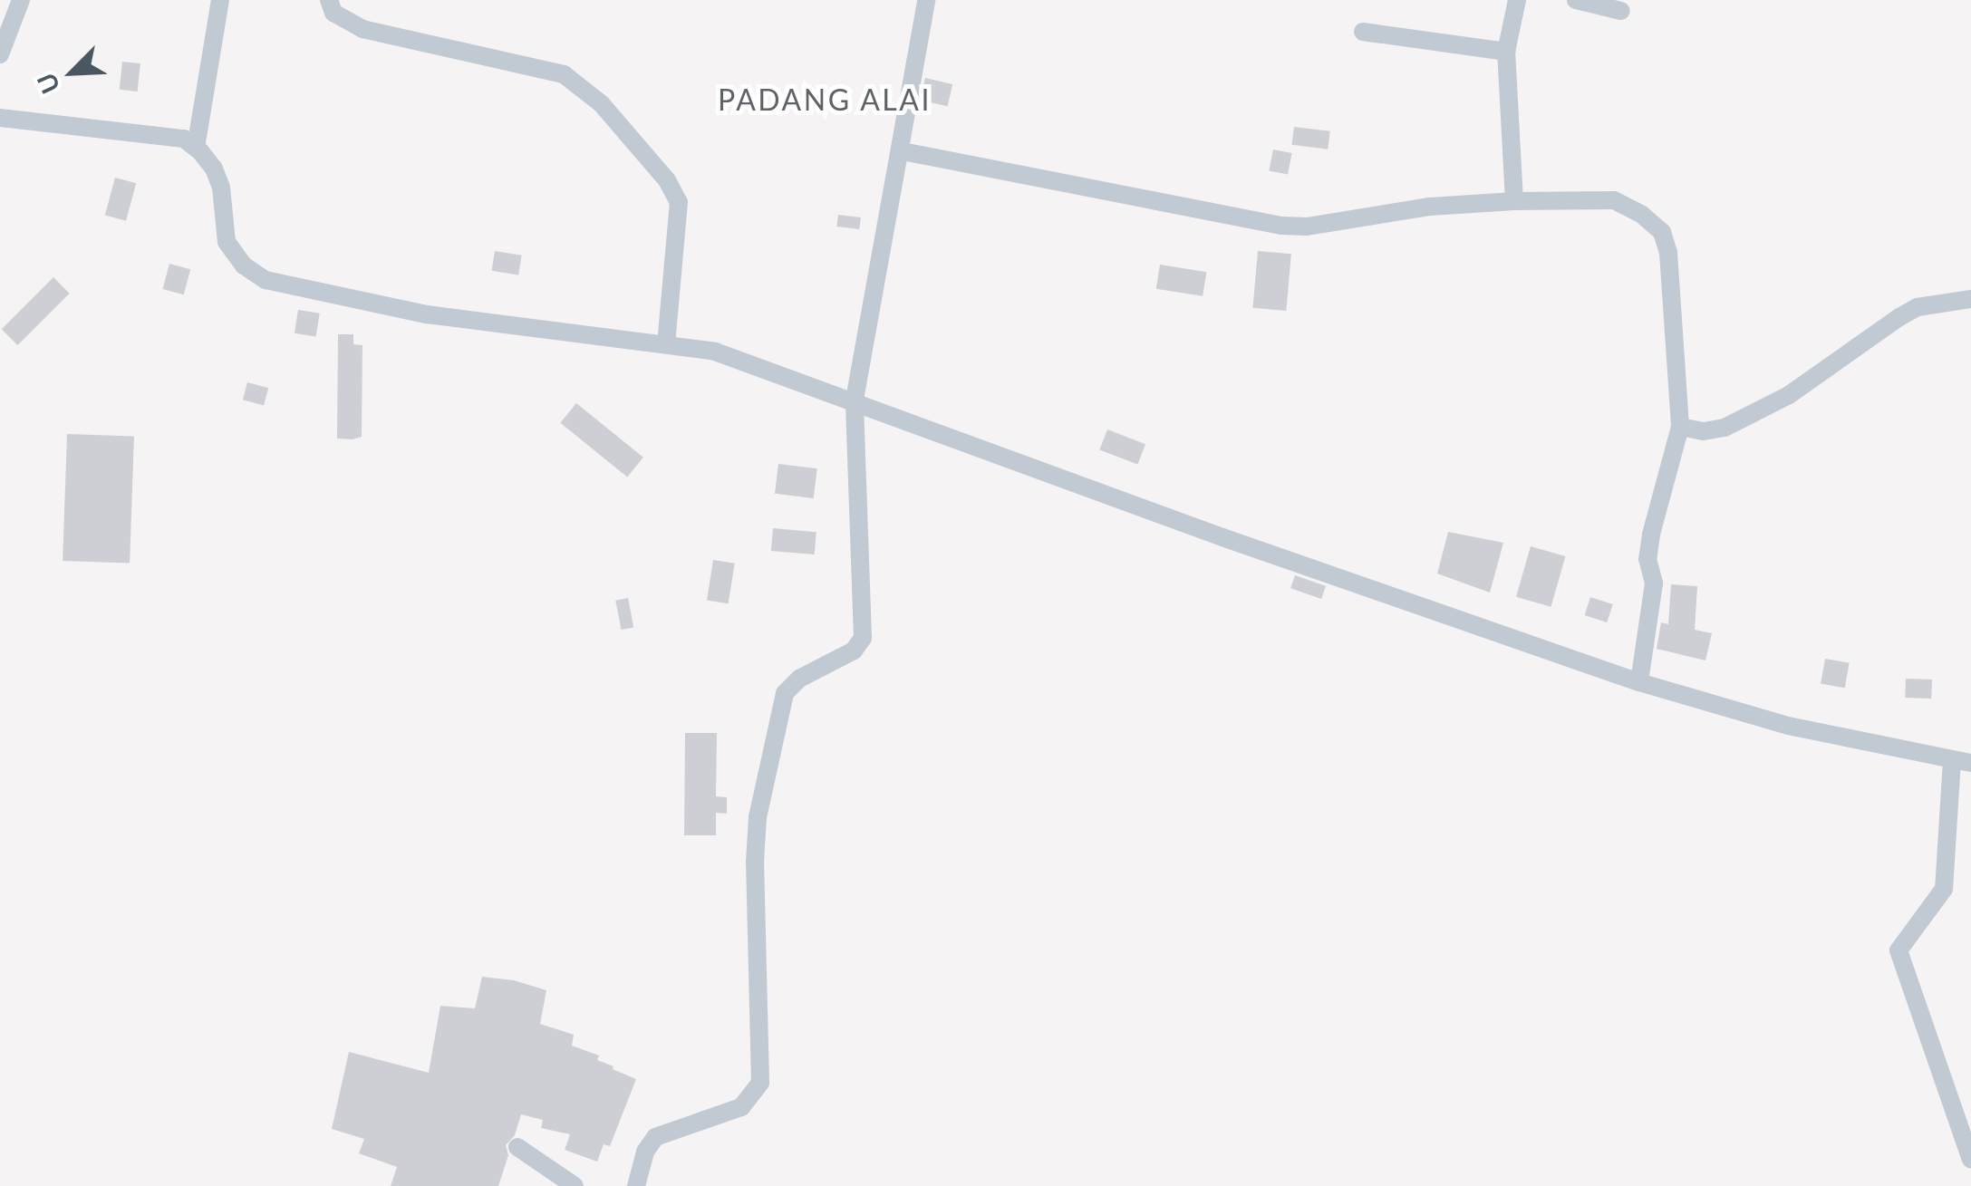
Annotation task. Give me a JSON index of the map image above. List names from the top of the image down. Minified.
{"districts":["PADANG ALAI"],"north":"bottom left"}
